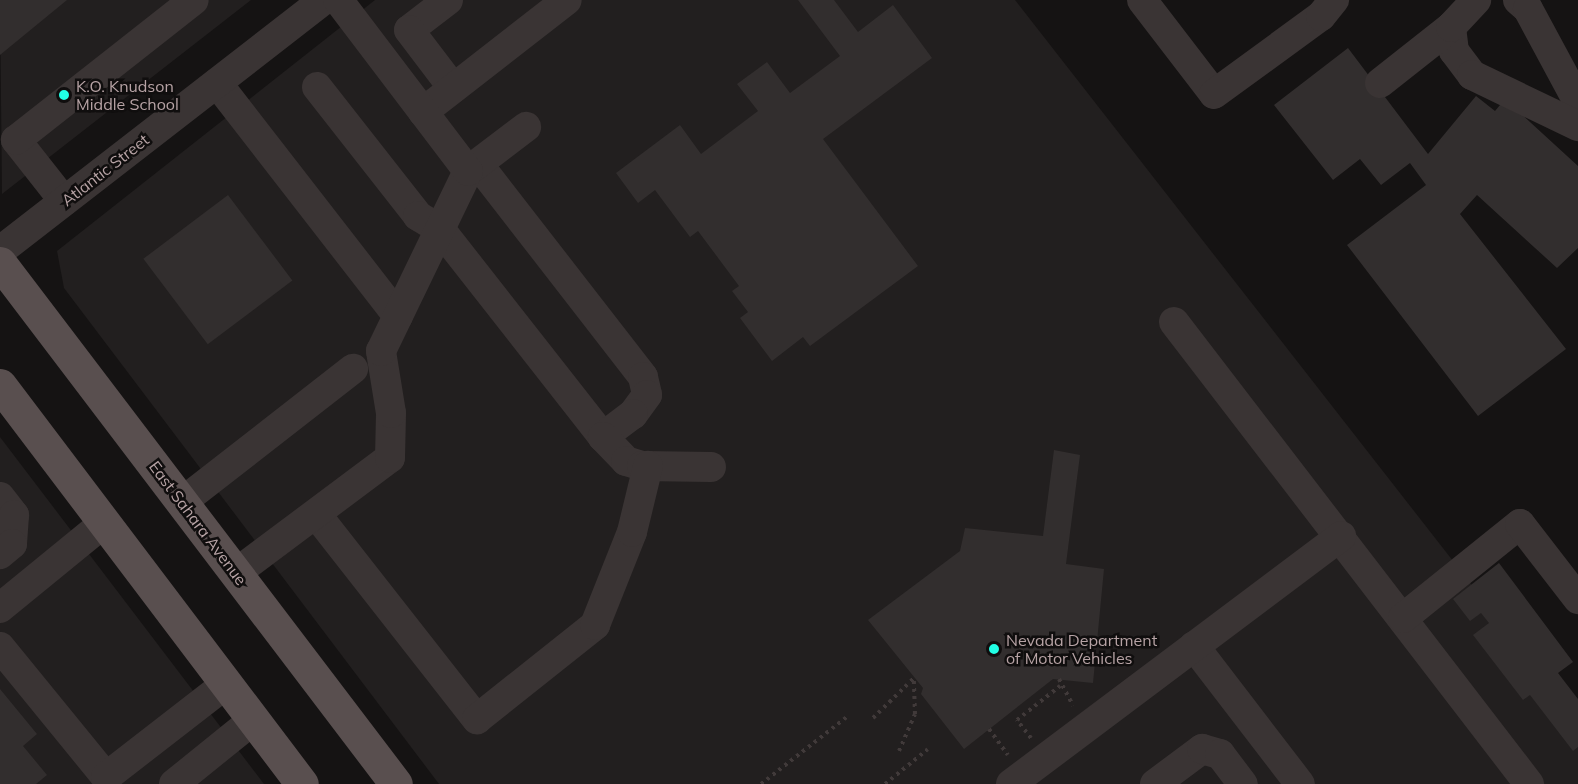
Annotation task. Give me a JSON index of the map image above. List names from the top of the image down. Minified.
{"streets":{"main road":["East Sahara Avenue"],"street":["Atlantic Street"]},"places":["K.O. Knudson Middle School","Nevada Department of Motor Vehicles"]}
